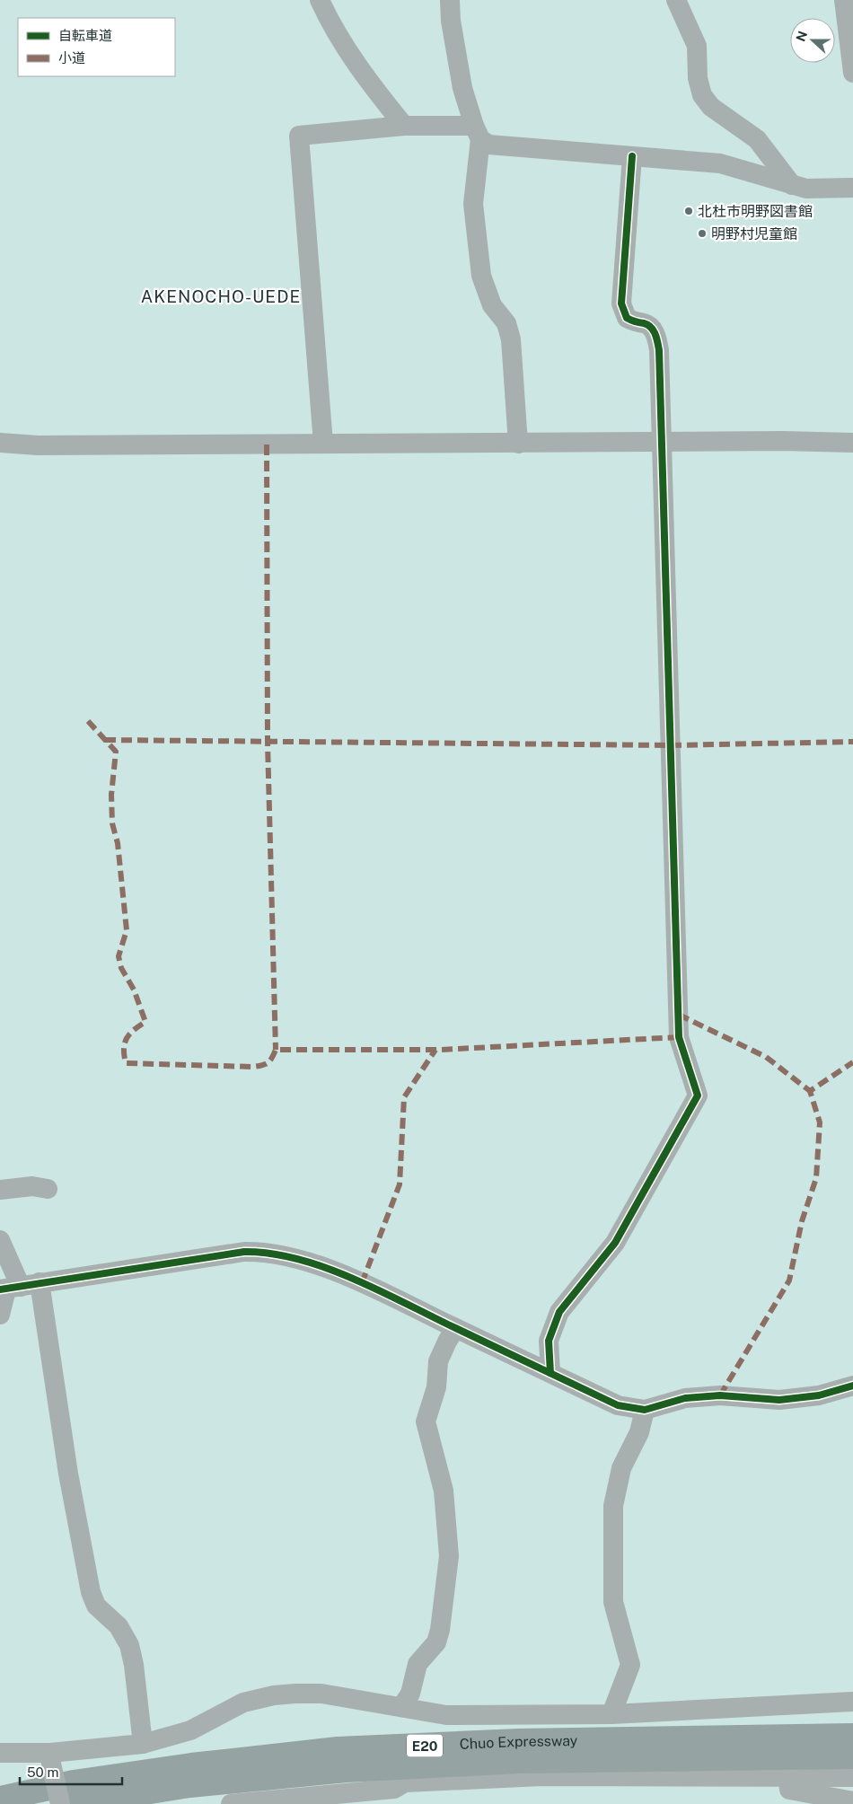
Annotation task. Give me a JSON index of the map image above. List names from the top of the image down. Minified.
{"streets":{"highway":["Chuo Expressway","E20"]},"districts":["AKENOCHO-UEDE"],"places":["北杜市明野図書館","明野村児童館"],"legend":["自転車道","小道"],"scale_bar":"50 m","north":"left"}
